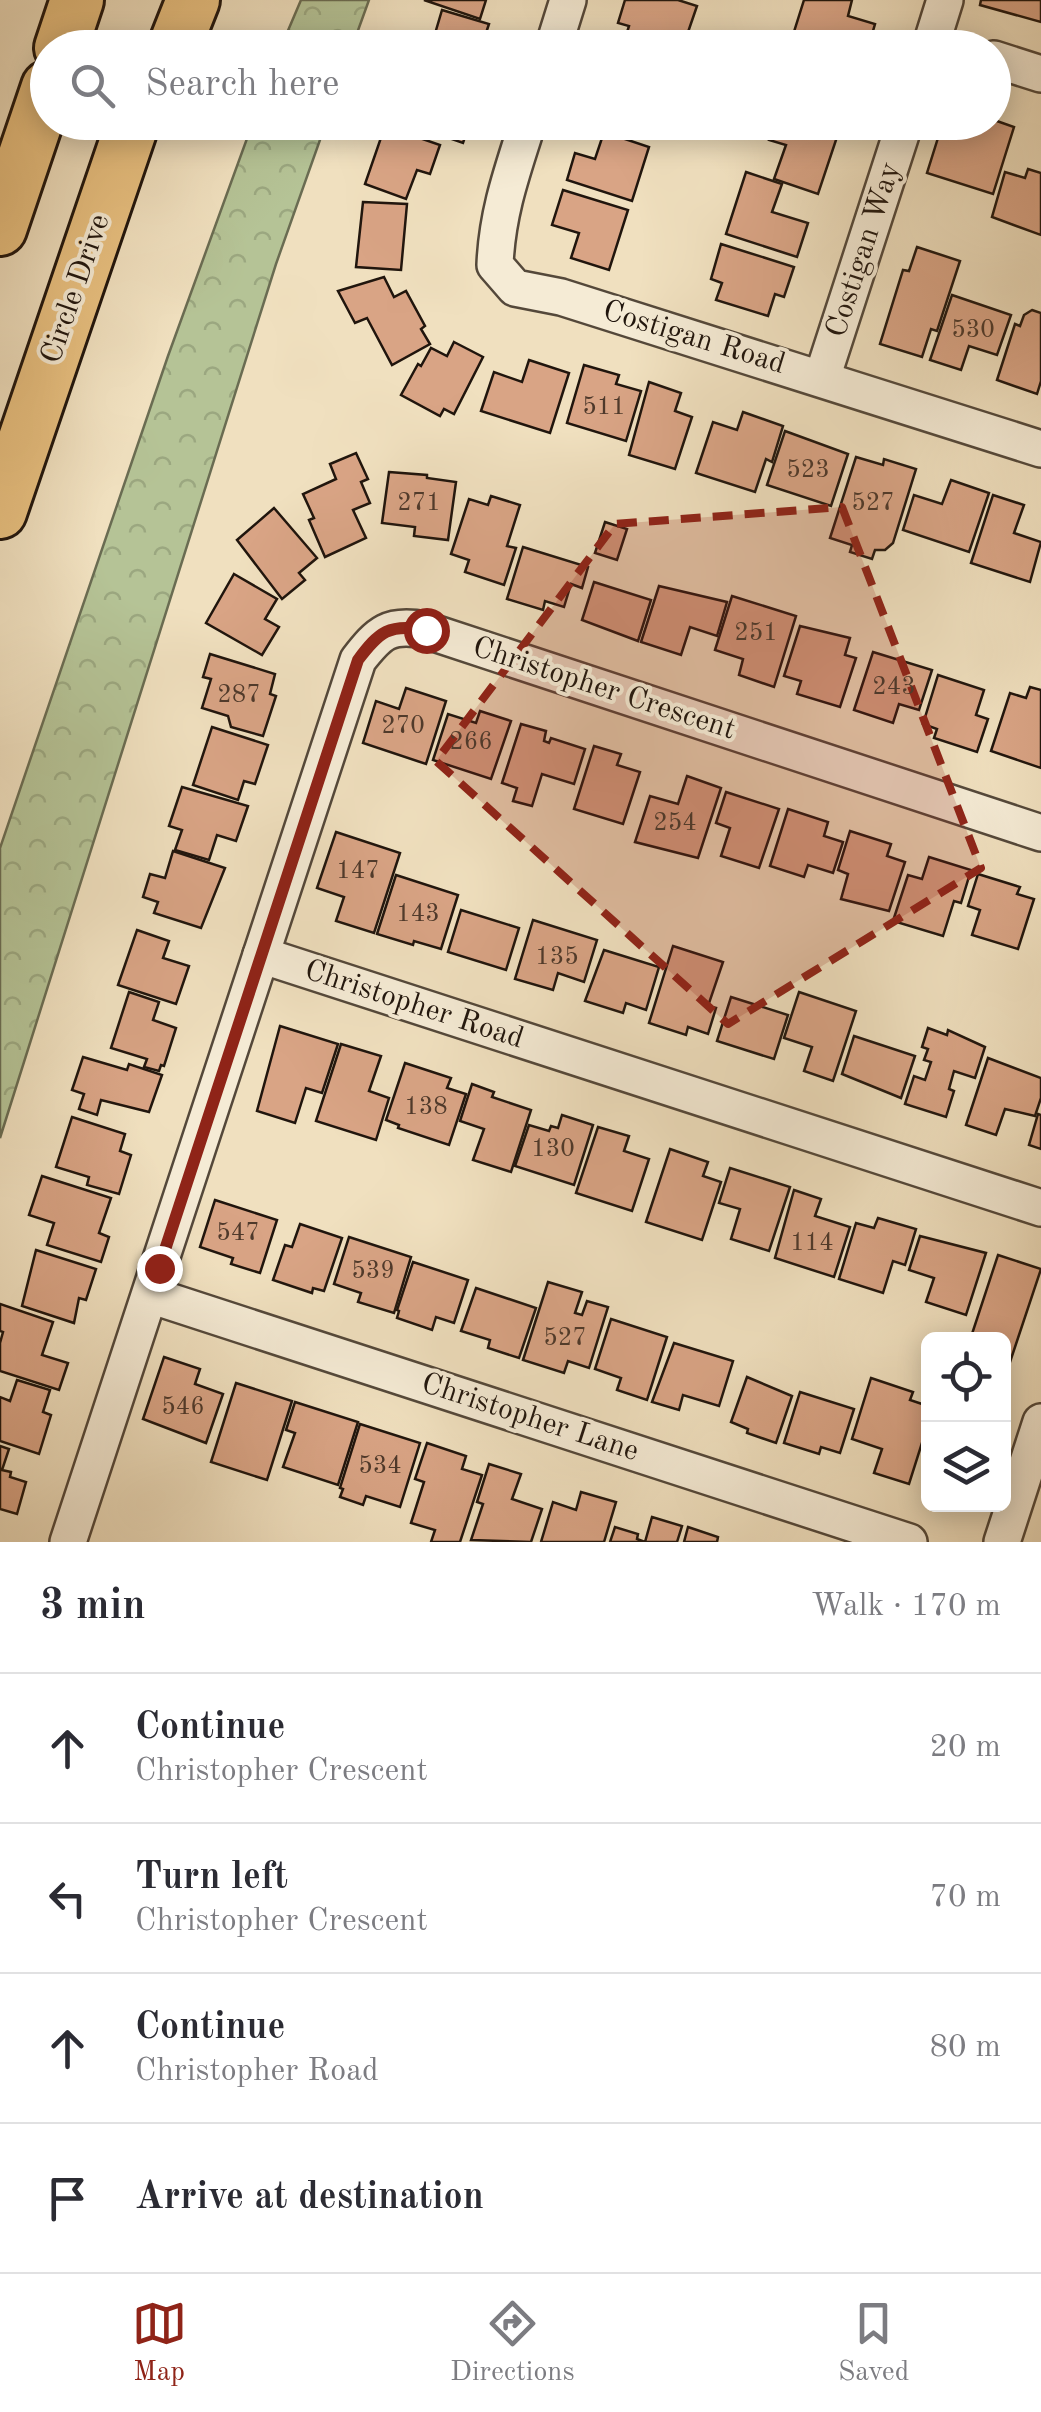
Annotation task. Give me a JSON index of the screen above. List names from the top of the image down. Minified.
{"streets":{"highway":["Circle Drive"],"street":["Costigan Way","Costigan Road","Christopher Crescent","Christopher Road","Christopher Lane"]},"crossings":[["Costigan Way","Costigan Road"],["Christopher Crescent","Christopher Road"]],"house_numbers":["530","511","523","271","527","251","243","287","270","266","254","147","143","135","138","130","547","114","539","527","546","534"],"page":{"search":"Search here","heading":["3 min","Walk · 170 m"],"list":[["Continue","Christopher Crescent","20 m"],["Turn left","Christopher Crescent","70 m"],["Continue","Christopher Road","80 m"],"Arrive at destination"],"nav":["Map","Directions","Saved"]}}
